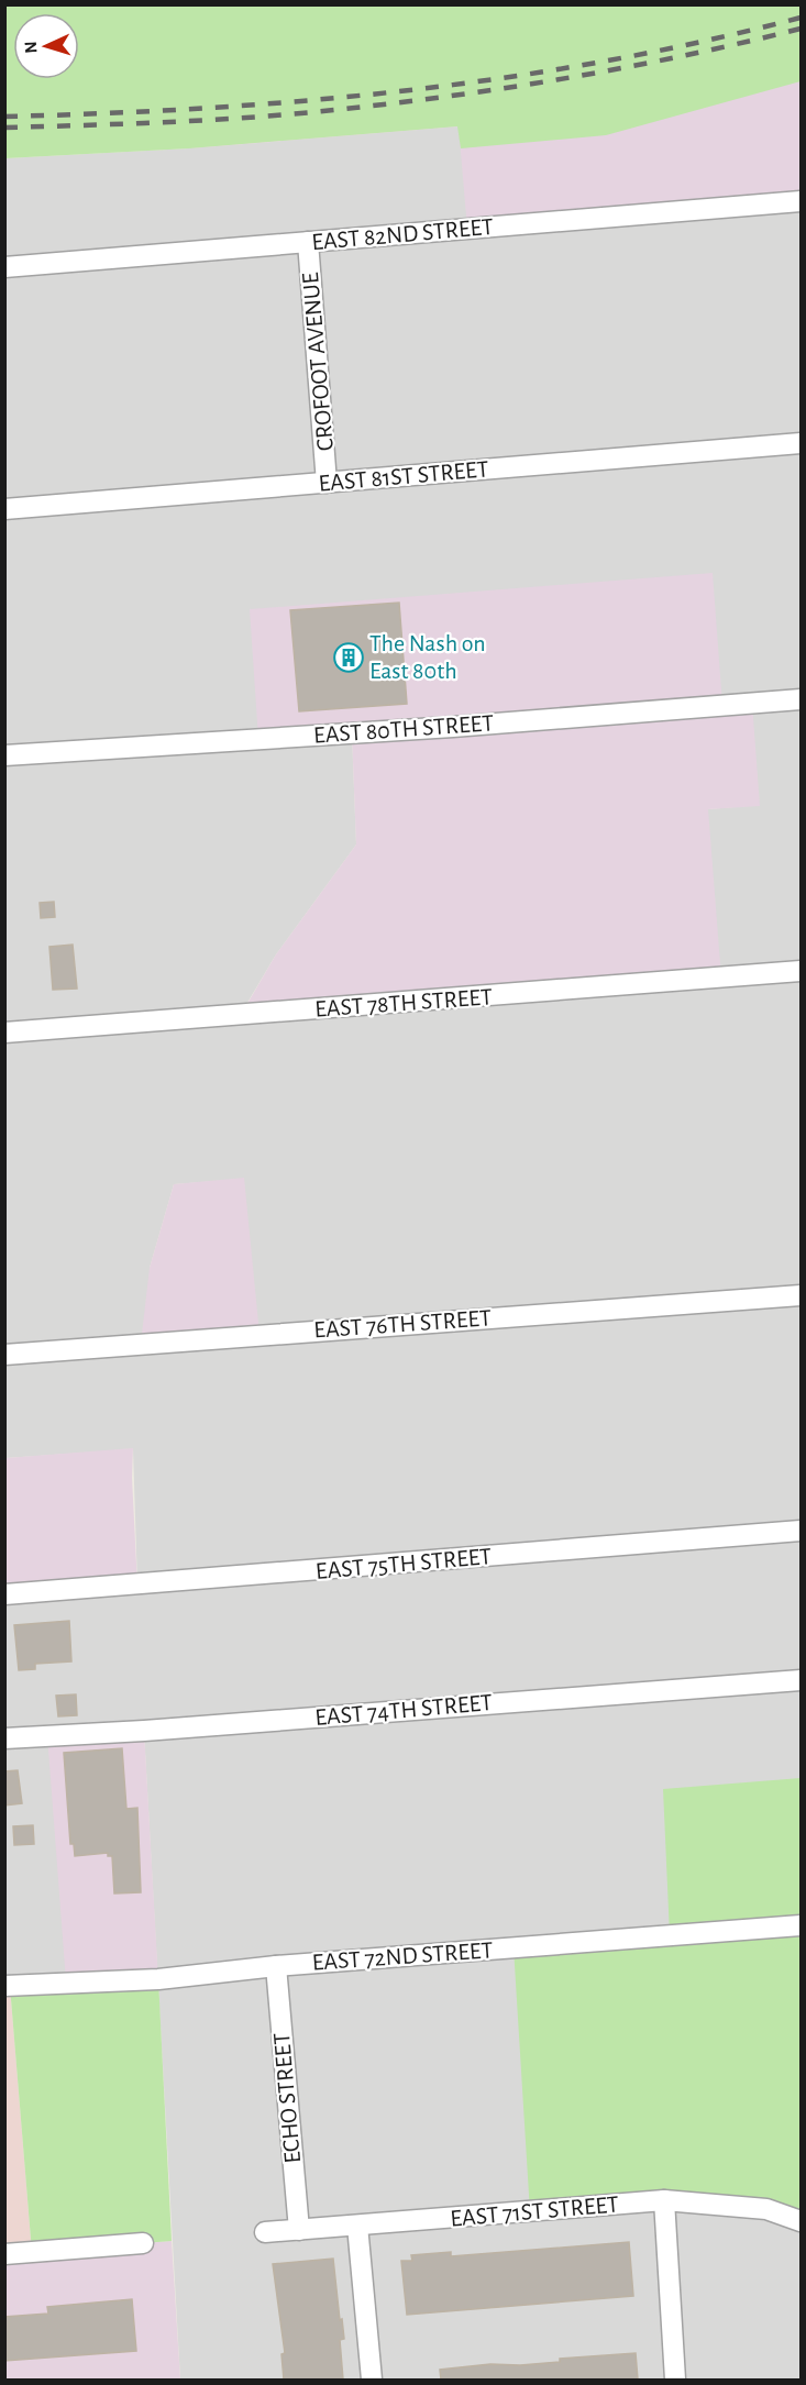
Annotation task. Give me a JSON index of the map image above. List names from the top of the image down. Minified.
{"streets":{"street":["EAST 82ND STREET","CROFOOT AVENUE","EAST 81ST STREET","EAST 80TH STREET","EAST 78TH STREET","EAST 76TH STREET","EAST 75TH STREET","EAST 74TH STREET","EAST 72ND STREET","ECHO STREET","EAST 71ST STREET"]},"crossings":[["EAST 82ND STREET","CROFOOT AVENUE"],["CROFOOT AVENUE","EAST 81ST STREET"],["EAST 72ND STREET","ECHO STREET"],["ECHO STREET","EAST 71ST STREET"]],"places":{"building":["The Nash on East 80th"]},"north":"left"}
